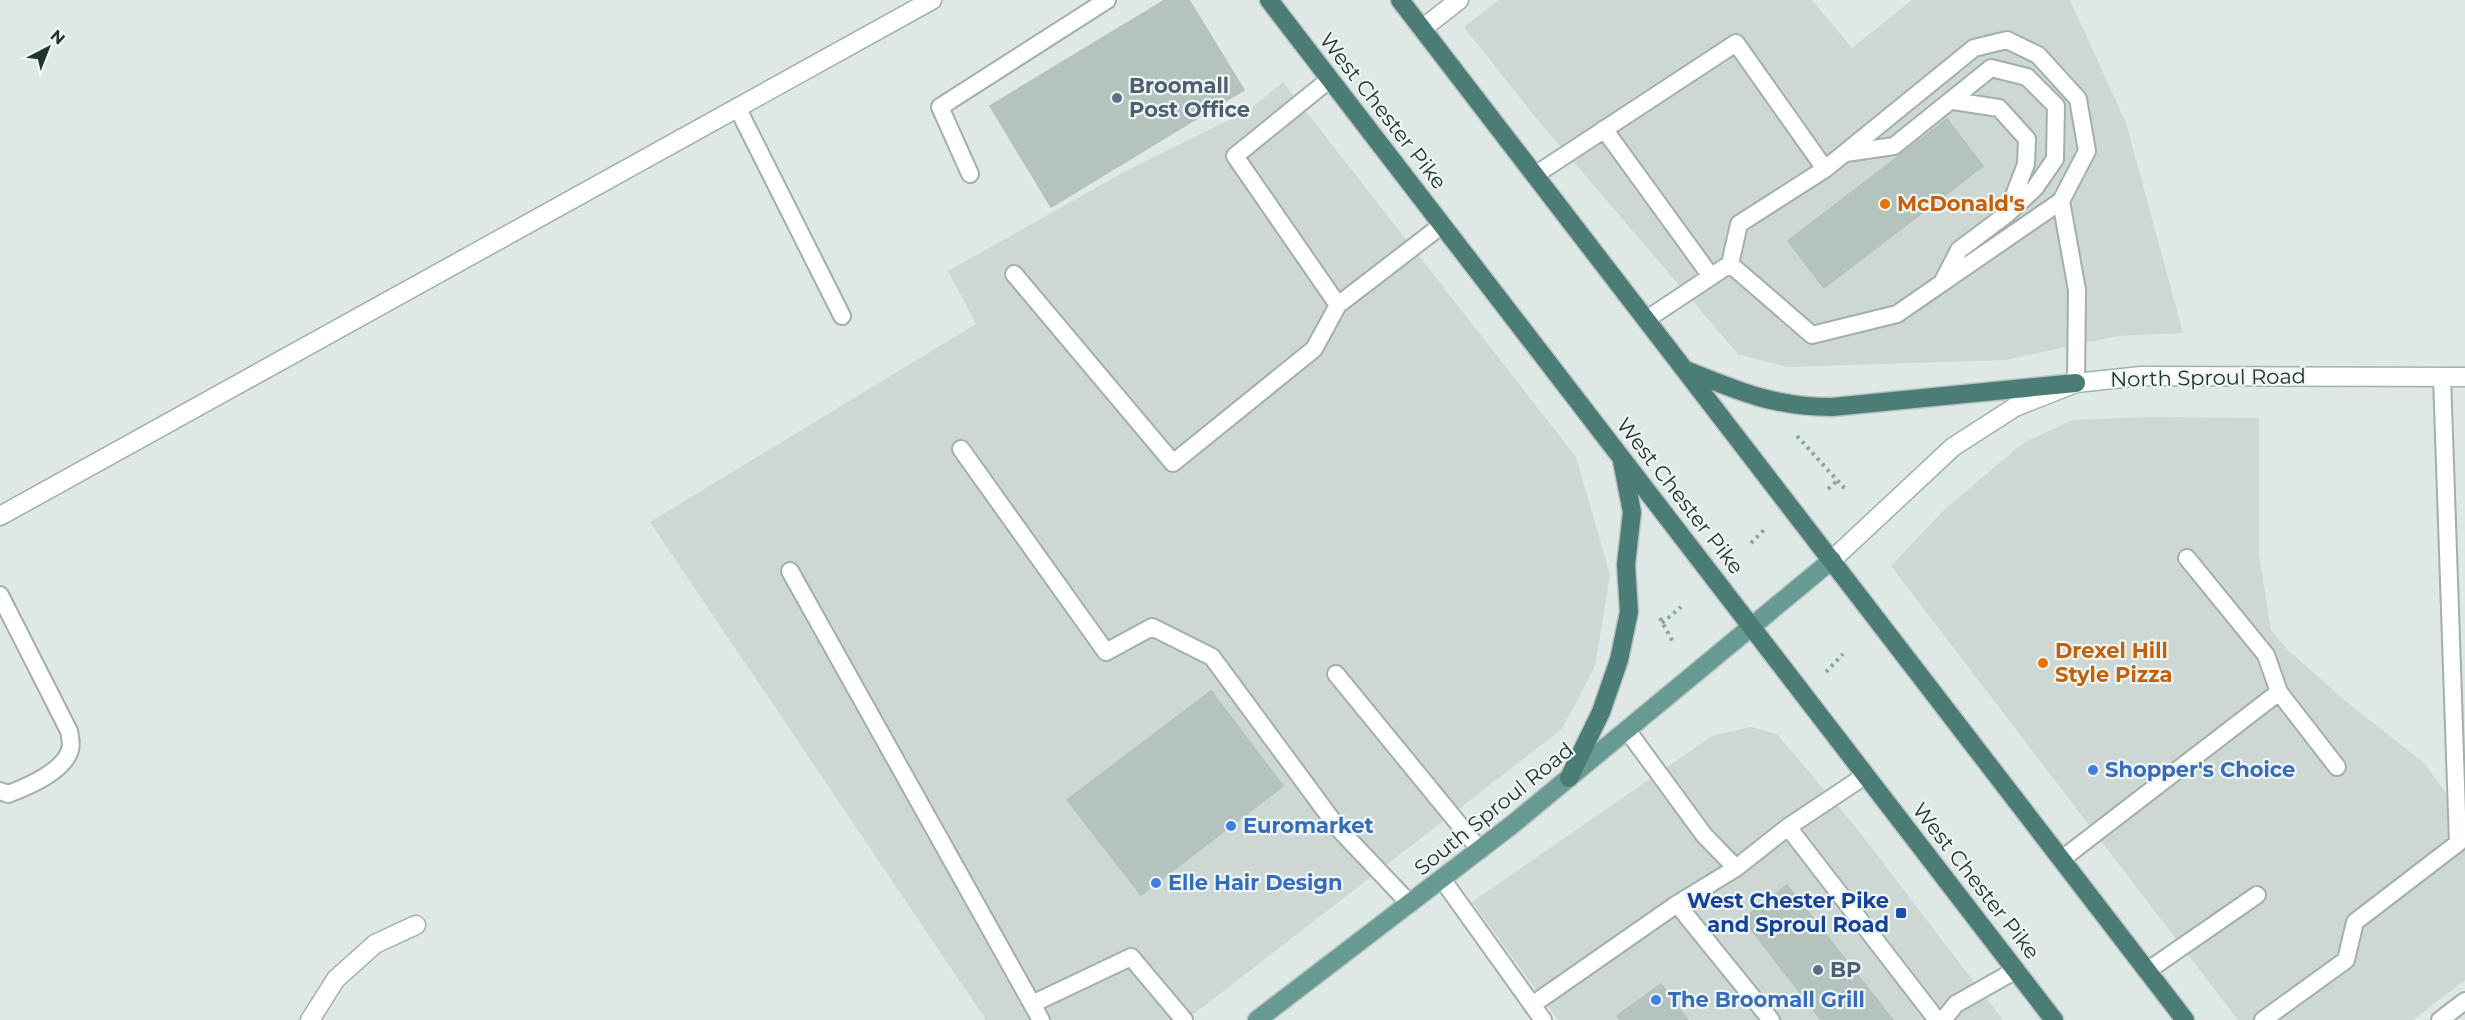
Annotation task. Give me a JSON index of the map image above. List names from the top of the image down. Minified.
{"streets":{"highway":["West Chester Pike"],"main road":["South Sproul Road"],"street":["North Sproul Road"]},"crossings":[["West Chester Pike","South Sproul Road"],["North Sproul Road","South Sproul Road"]],"places":{"other":["Broomall Post Office","McDonald's","Drexel Hill Style Pizza","Shopper's Choice","Euromarket","Elle Hair Design","BP","The Broomall Grill"],"transit":["West Chester Pike and Sproul Road"]},"north":"top right"}
